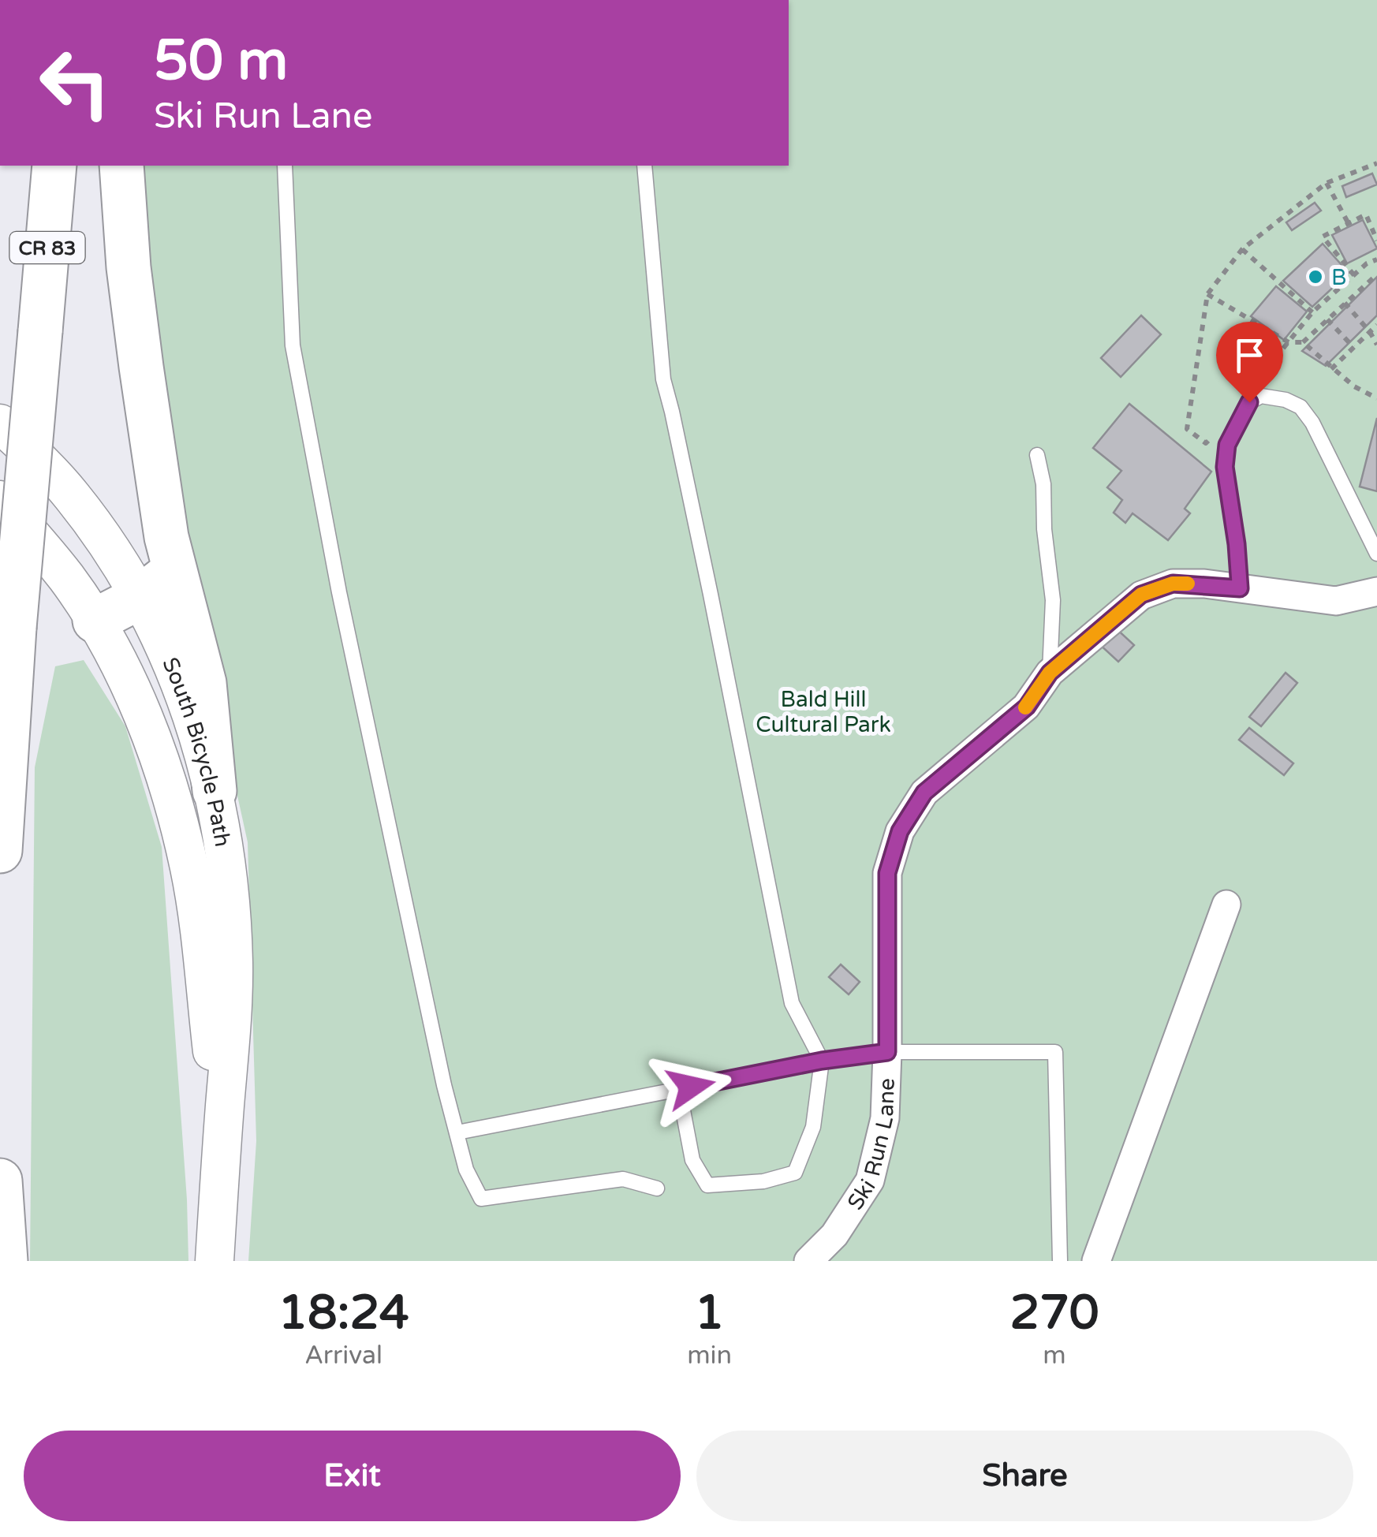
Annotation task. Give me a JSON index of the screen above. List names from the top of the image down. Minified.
{"streets":{"highway":["CR 83"],"street":["South Bicycle Path","Ski Run Lane"]},"parks":["Bald Hill Cultural Park"],"places":["B"],"page":{"turn":["50 m","Ski Run Lane"],"eta":["18:24","Arrival","1","min","270","m"],"buttons":["Exit","Share"]}}
